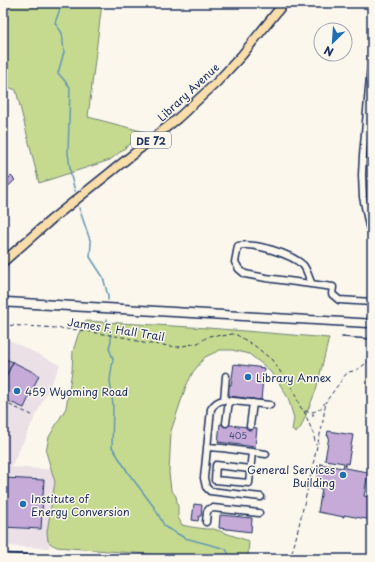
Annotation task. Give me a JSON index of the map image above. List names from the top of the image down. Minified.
{"streets":{"main road":["Library Avenue","DE 72"],"path":["James F. Hall Trail"]},"places":["Library Annex","459 Wyoming Road","General Services Building","Institute of Energy Conversion"],"house_numbers":["405"],"north":"bottom left"}
